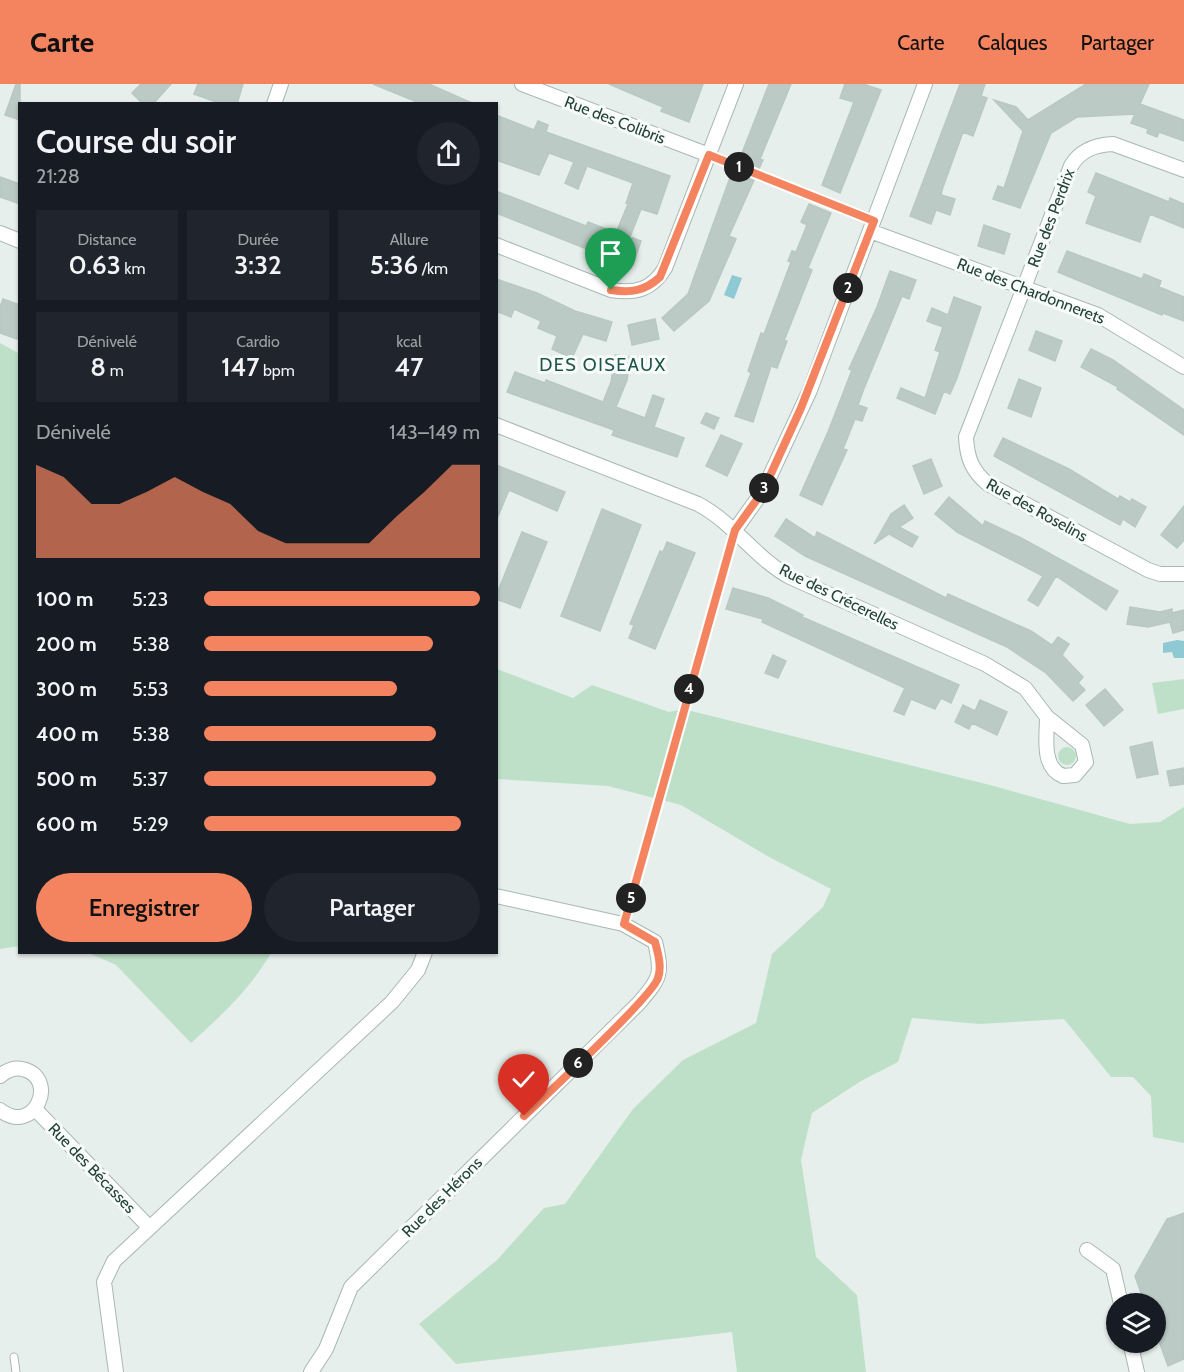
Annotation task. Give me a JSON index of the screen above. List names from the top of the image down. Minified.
{"streets":{"street":["Rue des Colibris","Rue des Perdrix","Rue des Chardonnerets","Rue des Roselins","Rue des Crécerelles","Rue des Bécasses","Rue des Hérons"]},"crossings":[["Rue des Perdrix","Rue des Chardonnerets"],["Rue des Perdrix","Rue des Roselins"],["Rue des Chardonnerets","Rue des Roselins"]],"districts":["DES OISEAUX"],"page":{"header":"Carte","nav":["Carte","Calques","Partager"],"heading":["Course du soir","21:28"],"pins":["1","2","3","4","5","6"],"stats":[["Distance","0.63 km"],["Durée","3:32"],["Allure","5:36 /km"],["Dénivelé","8 m"],["Cardio","147 bpm"],["kcal","47"]],"chart":["Dénivelé","143–149 m"],"list":[{"name":"100 m","note":"5:23"},{"name":"200 m","note":"5:38"},{"name":"300 m","note":"5:53"},{"name":"400 m","note":"5:38"},{"name":"500 m","note":"5:37"},{"name":"600 m","note":"5:29"}],"buttons":["Enregistrer","Partager"]}}
